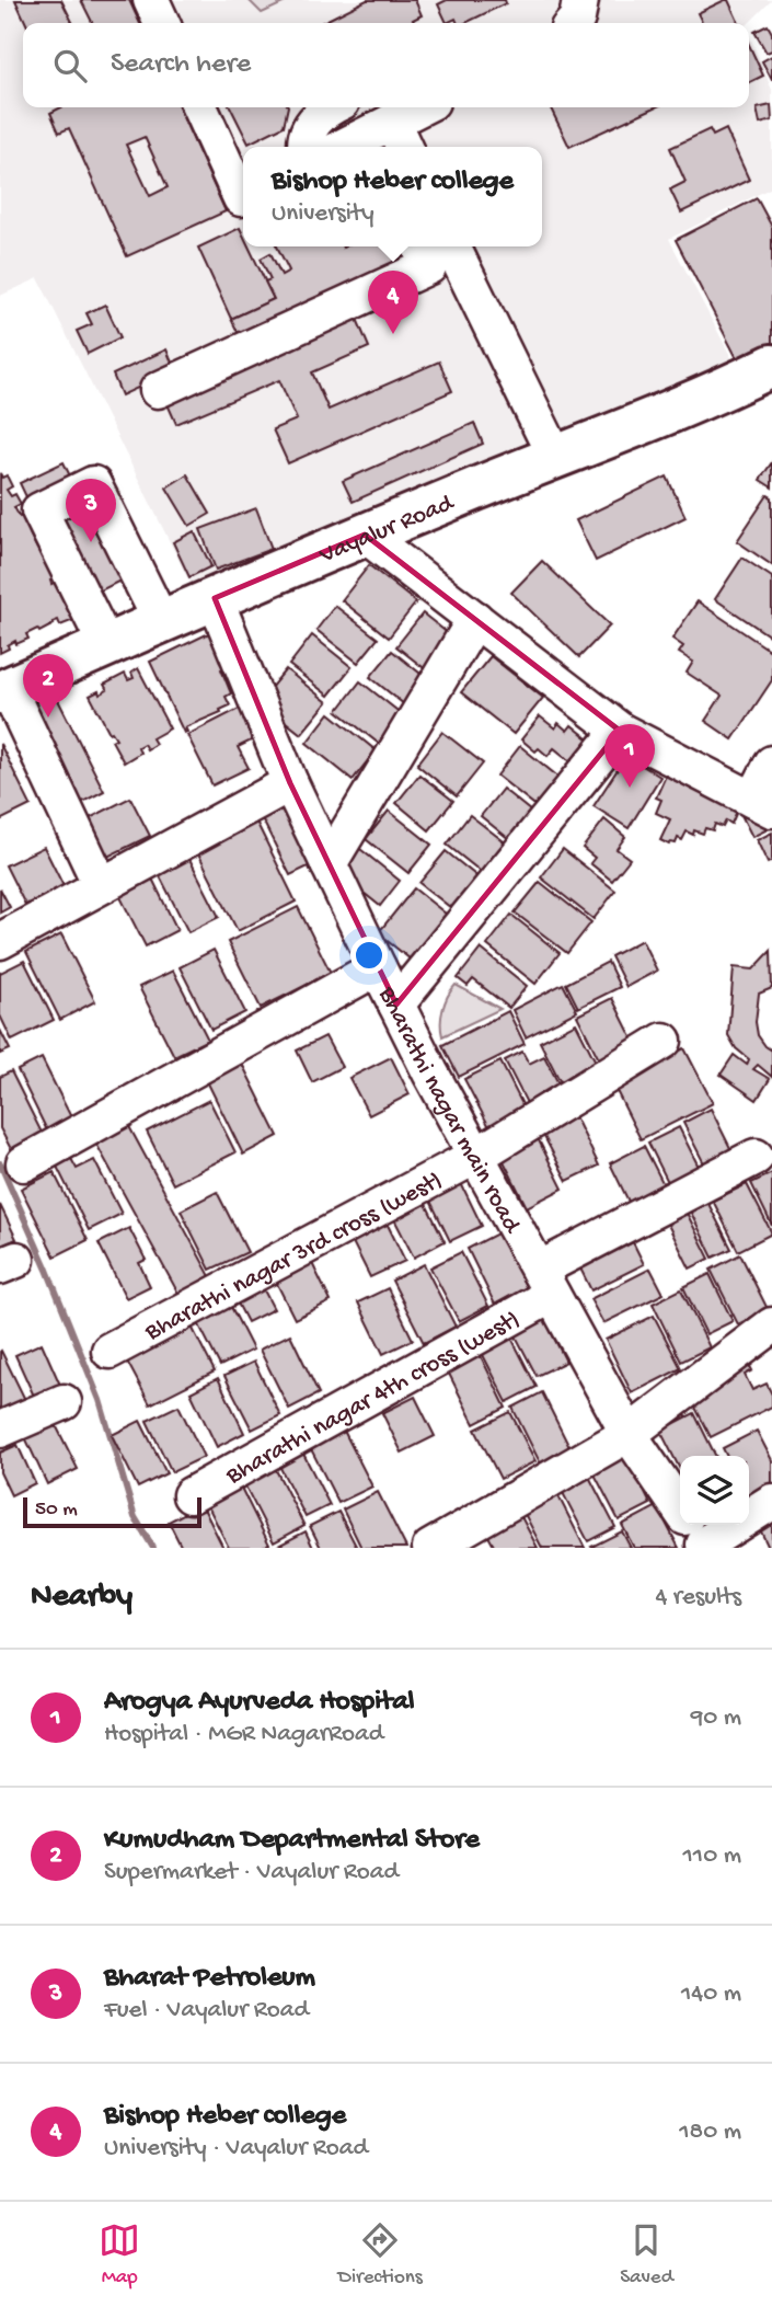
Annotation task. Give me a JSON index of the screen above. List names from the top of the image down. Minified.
{"streets":{"main road":["Vayalur Road"],"street":["Bharathi nagar main road","Bharathi nagar 3rd cross (west)","Bharathi nagar 4th cross (west)"]},"crossings":[["Vayalur Road","Bharathi nagar main road"],["Bharathi nagar main road","Bharathi nagar 3rd cross (west)"],["Bharathi nagar main road","Bharathi nagar 4th cross (west)"]],"scale_bar":"50 m","page":{"search":"Search here","popup":["Bishop Heber college","University"],"pins":["4","3","2","1"],"scale":"50 m","heading":["Nearby","4 results"],"list":[{"mark":"1","name":"Arogya Ayurveda Hospital","note":"Hospital · MGR NagarRoad","value":"90 m"},{"mark":"2","name":"Kumudham Departmental Store","note":"Supermarket · Vayalur Road","value":"110 m"},{"mark":"3","name":"Bharat Petroleum","note":"Fuel · Vayalur Road","value":"140 m"},{"mark":"4","name":"Bishop Heber college","note":"University · Vayalur Road","value":"180 m"}],"nav":["Map","Directions","Saved"]}}
